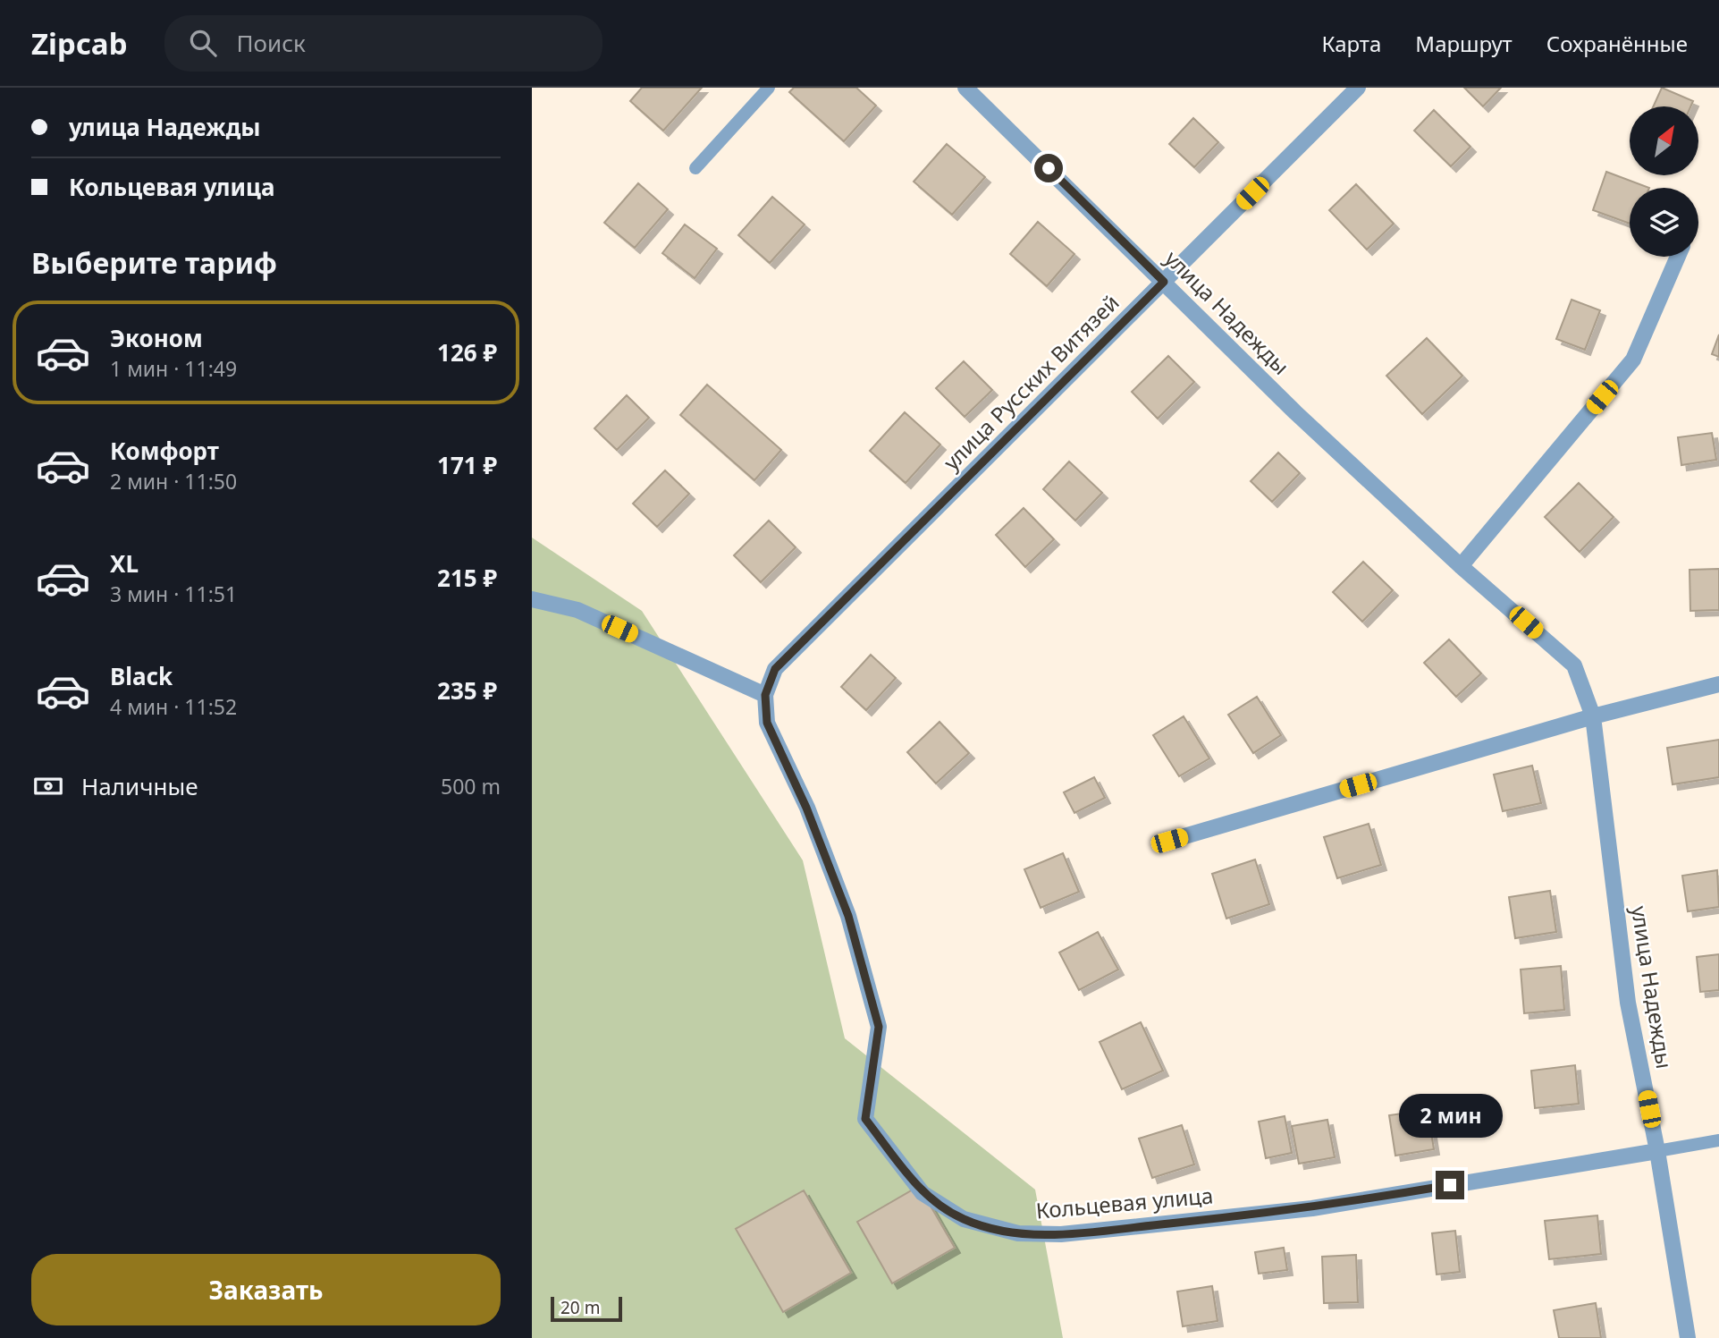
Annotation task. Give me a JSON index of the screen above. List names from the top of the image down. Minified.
{"streets":{"street":["улица Надежды","улица Русских Витязей","Кольцевая улица"]},"crossings":[["улица Надежды","улица Русских Витязей"],["улица Надежды","Кольцевая улица"],["улица Русских Витязей","Кольцевая улица"]],"scale_bar":"20 m","north":"top right","page":{"header":"Zipcab","search":"Поиск","nav":["Карта","Маршрут","Сохранённые"],"banner":["улица Надежды","Кольцевая улица"],"heading":"Выберите тариф","list":[{"name":"Эконом","note":"1 мин · 11:49","value":"126 ₽"},{"name":"Комфорт","note":"2 мин · 11:50","value":"171 ₽"},{"name":"XL","note":"3 мин · 11:51","value":"215 ₽"},{"name":"Black","note":"4 мин · 11:52","value":"235 ₽"}],"pay":["Наличные","500 m"],"bubble":"2 мин","buttons":"Заказать","scale":"20 m"}}
